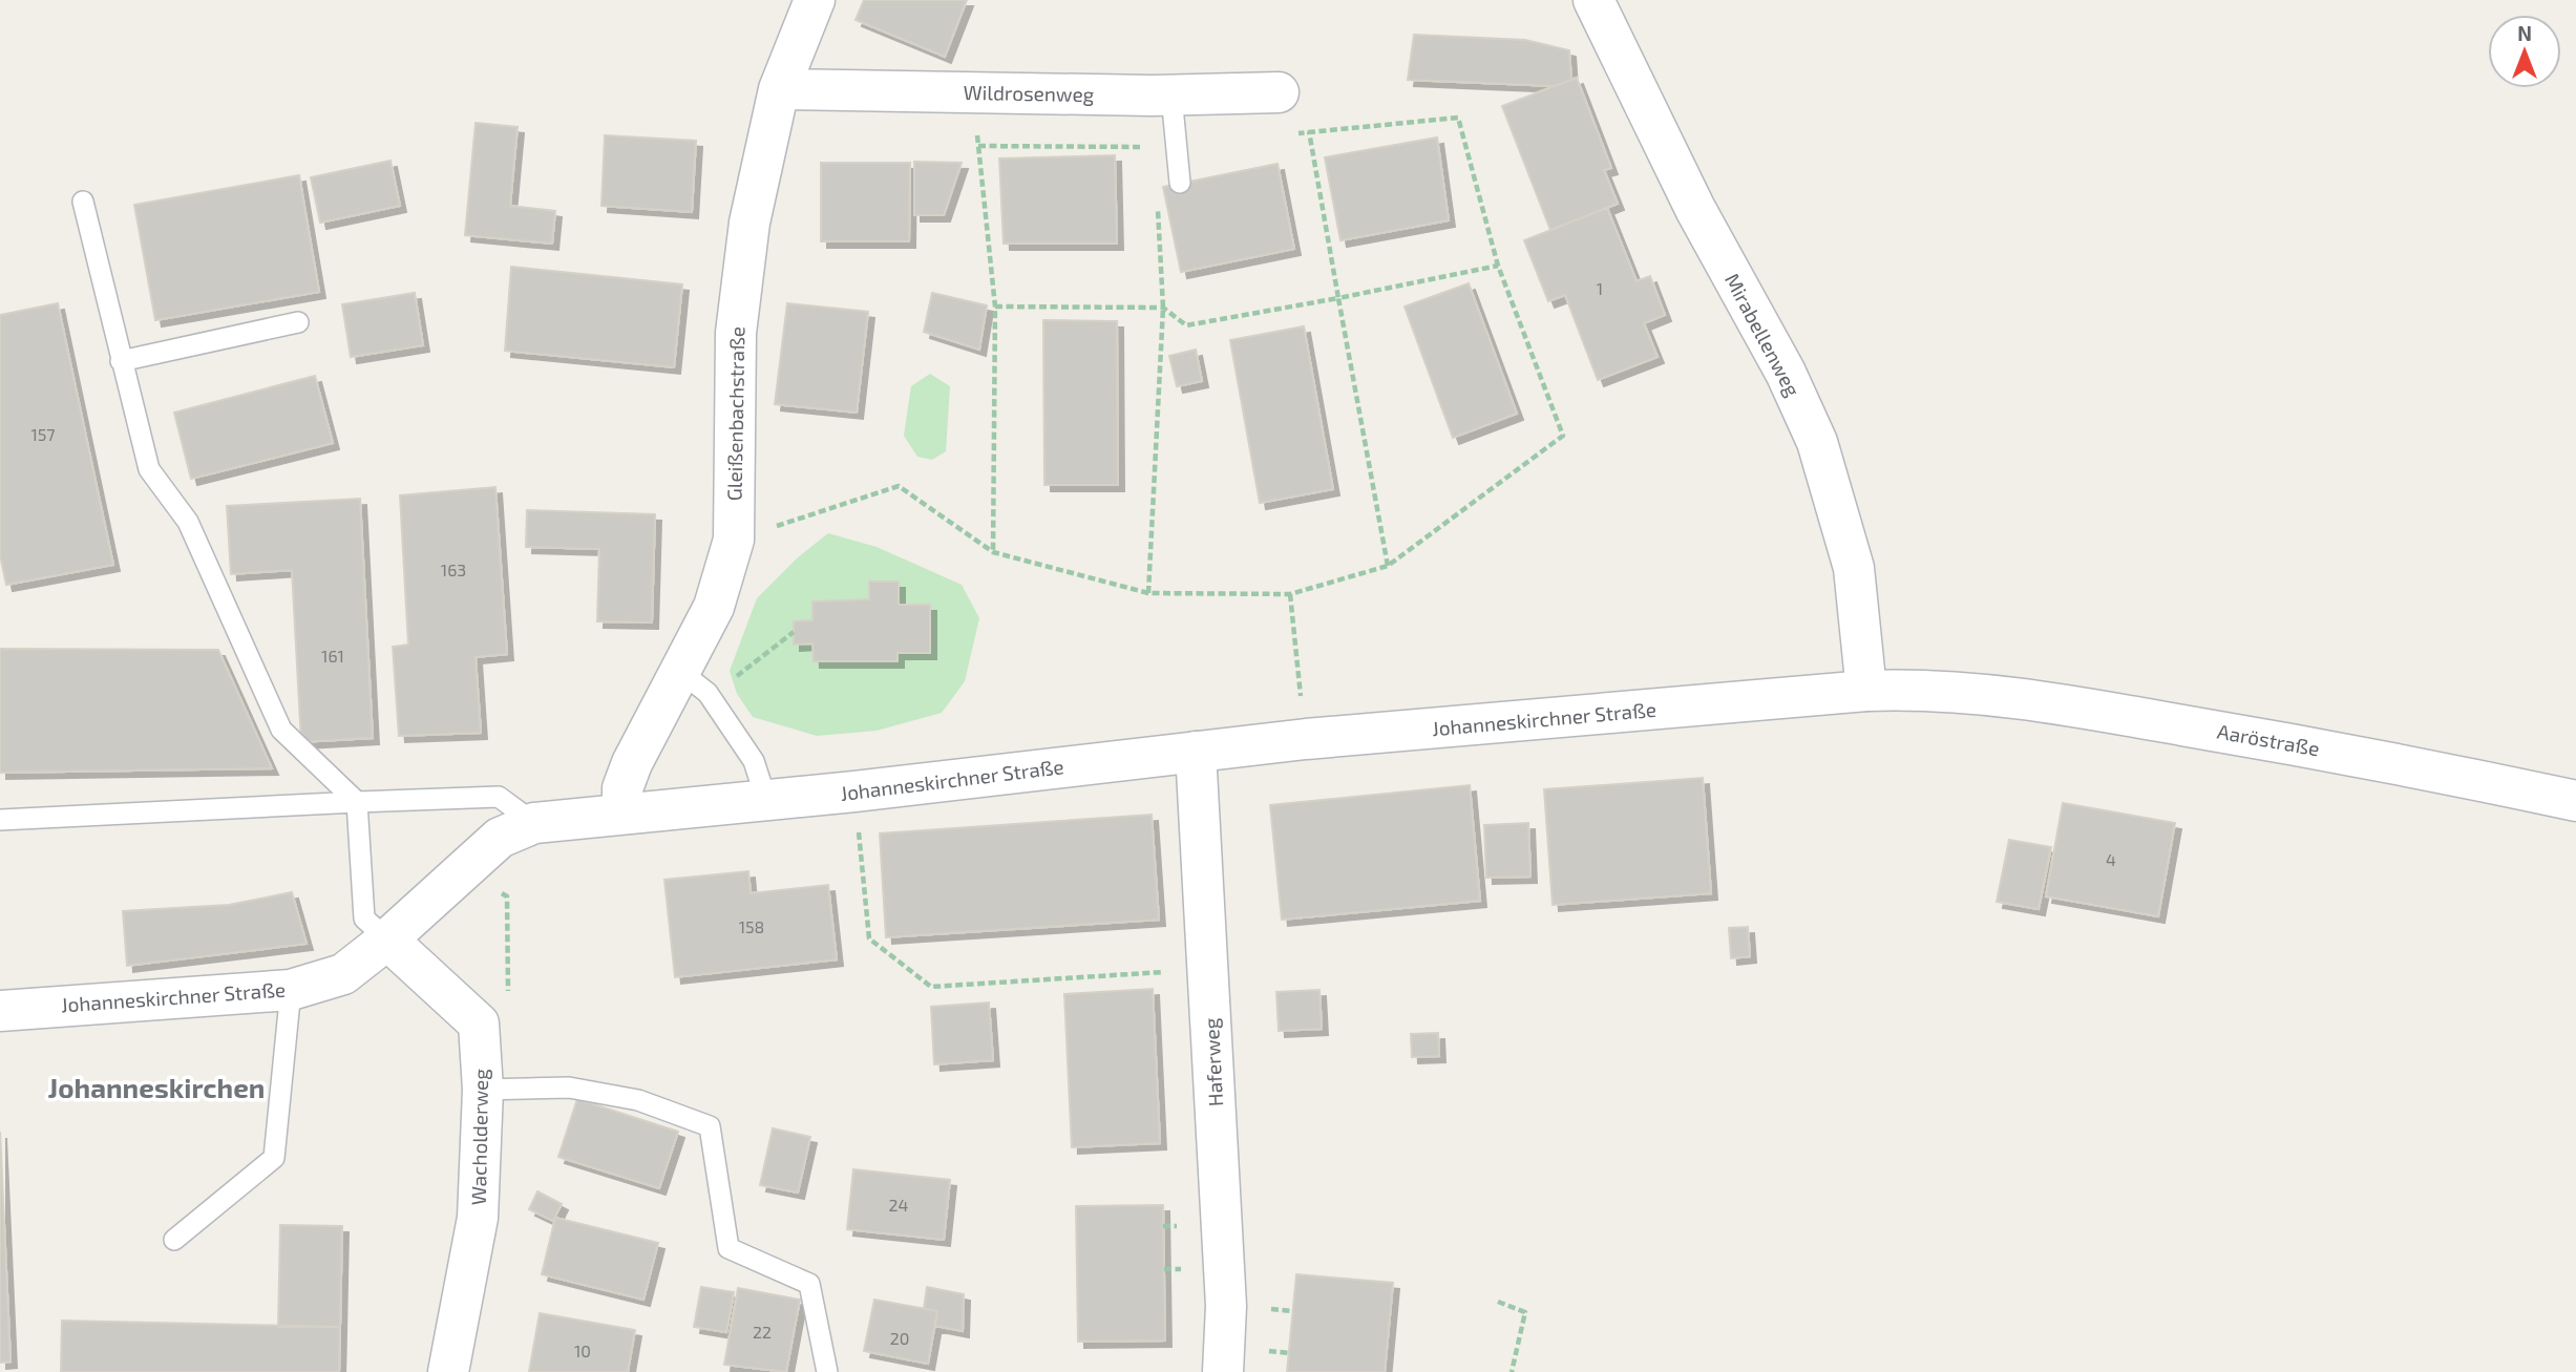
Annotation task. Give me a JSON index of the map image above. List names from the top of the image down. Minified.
{"streets":{"street":["Wildrosenweg","Mirabellenweg","Gleißenbachstraße","Johanneskirchner Straße","Aaröstraße","Haferweg","Wacholderweg"]},"crossings":[["Wildrosenweg","Gleißenbachstraße"],["Mirabellenweg","Johanneskirchner Straße"],["Gleißenbachstraße","Johanneskirchner Straße"],["Johanneskirchner Straße","Aaröstraße"],["Johanneskirchner Straße","Haferweg"],["Johanneskirchner Straße","Wacholderweg"]],"districts":["Johanneskirchen"],"house_numbers":["1","157","163","161","4","158","24","22","20","10"],"north":"top"}
